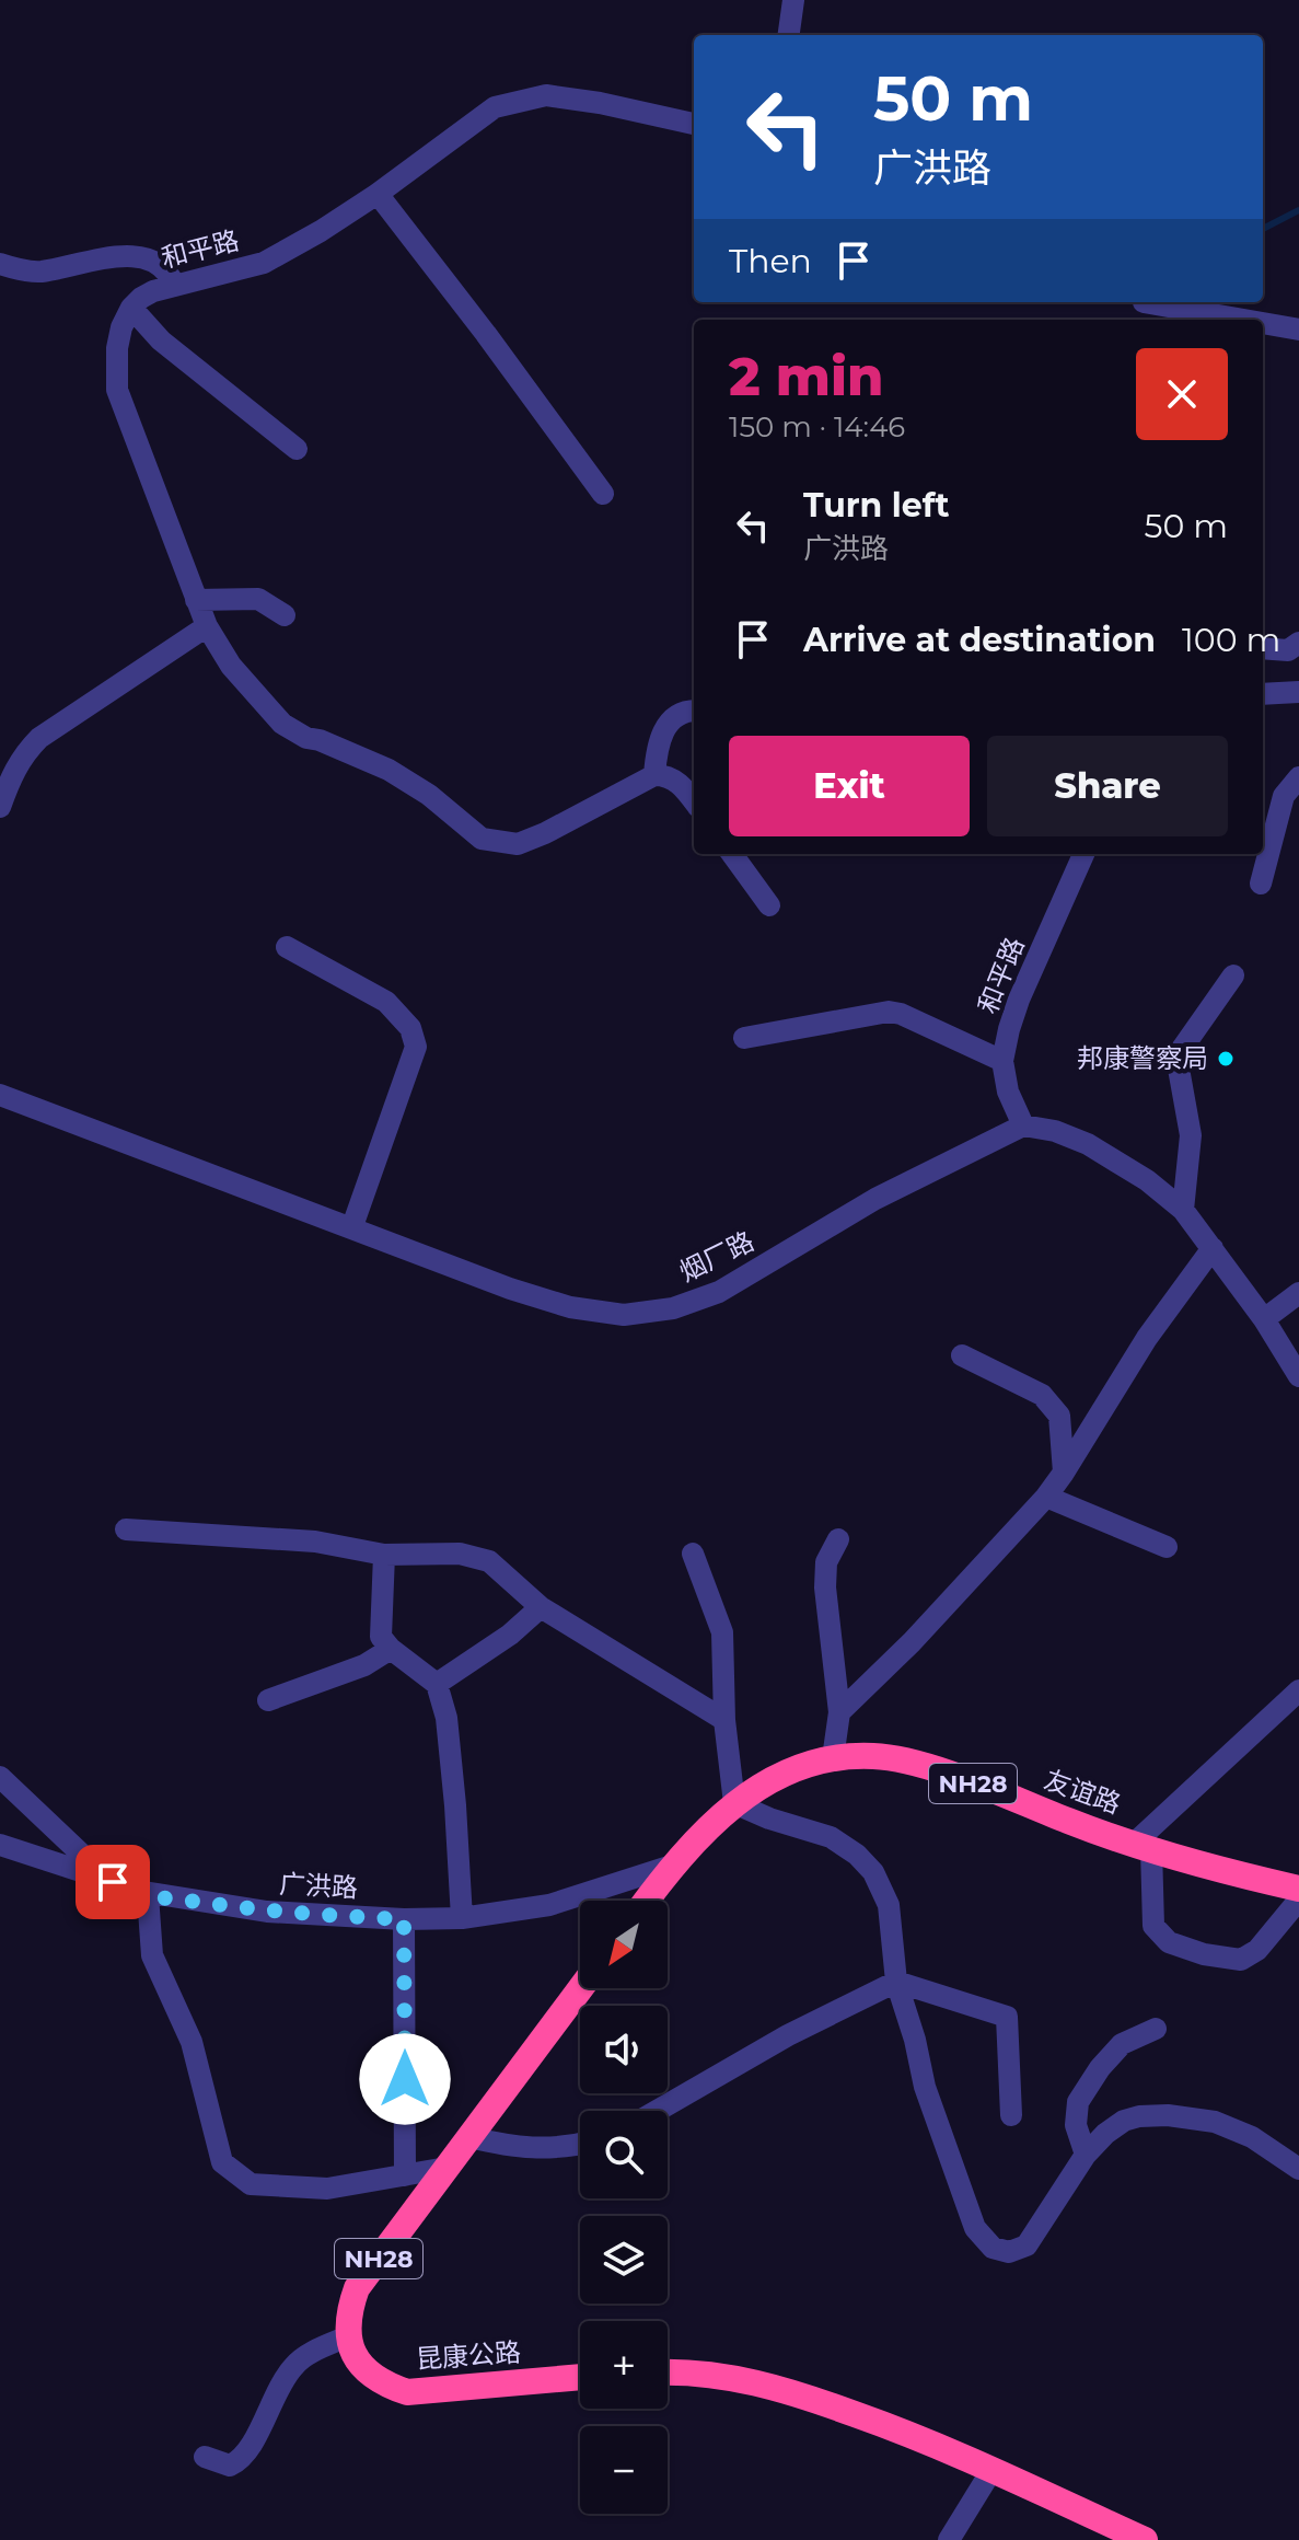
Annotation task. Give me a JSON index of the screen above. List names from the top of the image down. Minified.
{"streets":{"highway":["NH28","友谊路","昆康公路"],"street":["和平路","烟厂路","广洪路"]},"crossings":[["和平路","烟厂路"],["NH28","友谊路"],["NH28","广洪路"],["NH28","昆康公路"],["友谊路","广洪路"]],"places":["邦康警察局"],"north":"bottom left","page":{"turn":["50 m","广洪路"],"then":"Then","heading":["2 min","150 m · 14:46"],"list":[{"name":"Turn left","note":"广洪路","value":"50 m"},{"name":"Arrive at destination","value":"100 m"}],"buttons":["Exit","Share"],"map_buttons":["+","−"]}}
